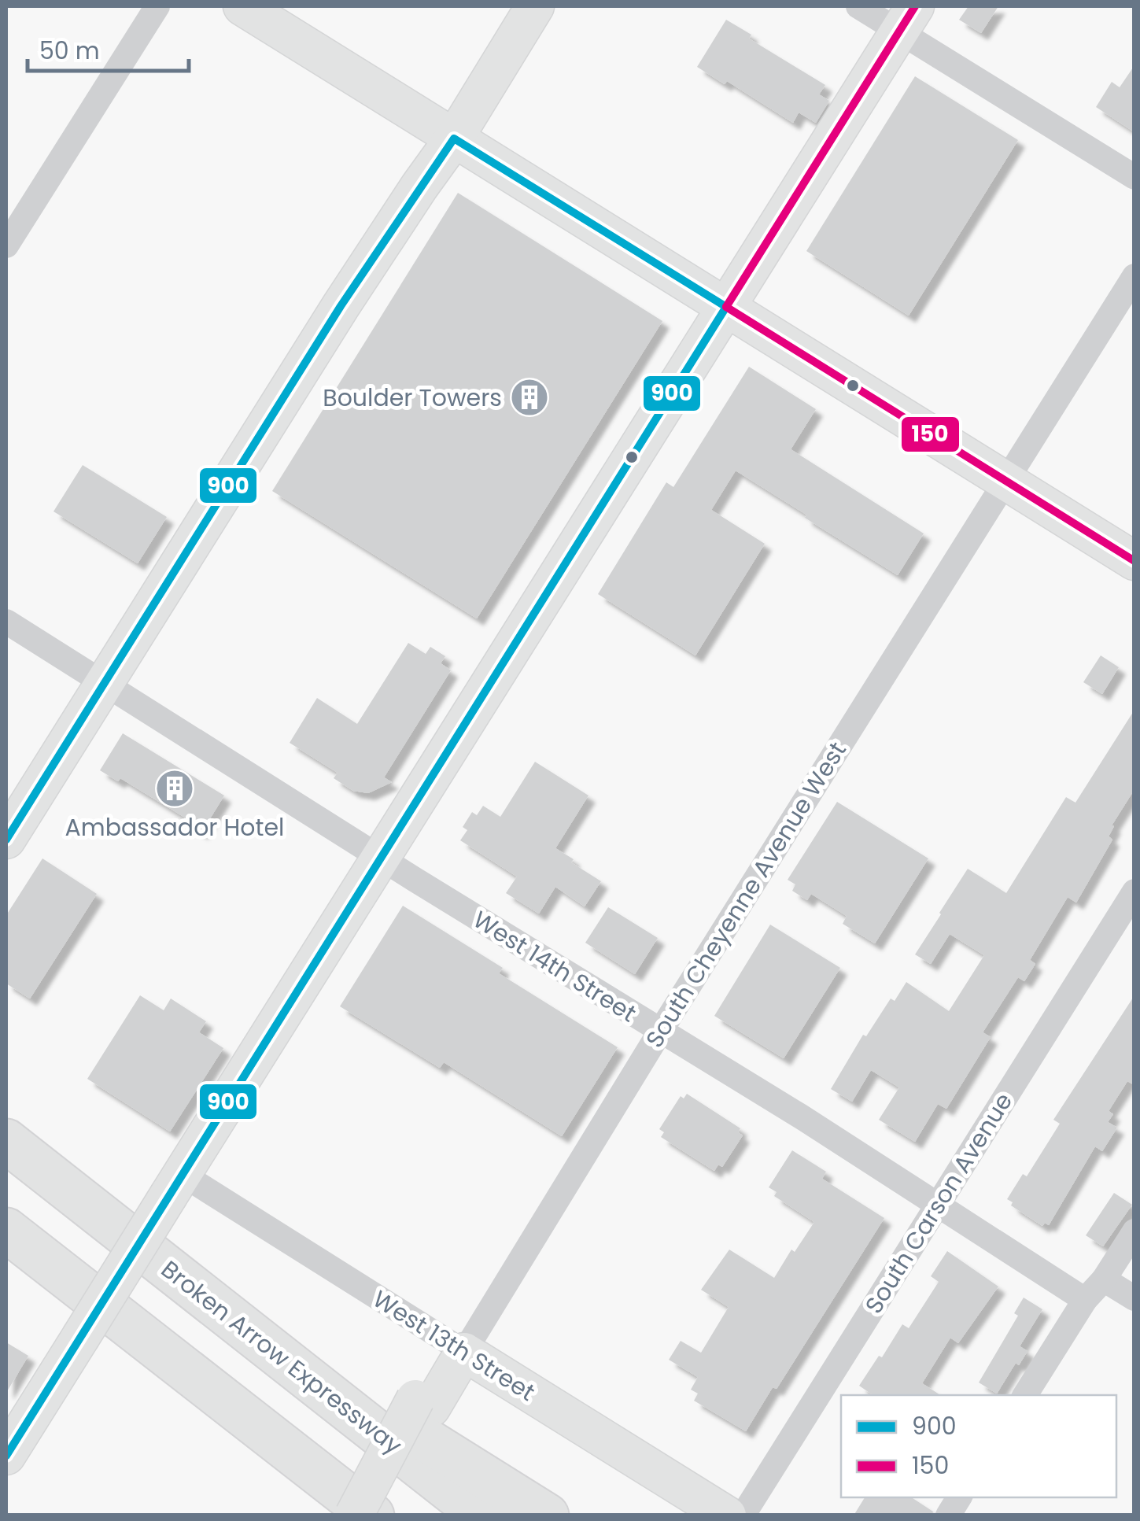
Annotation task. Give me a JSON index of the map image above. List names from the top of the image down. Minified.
{"streets":{"highway":["Broken Arrow Expressway"],"street":["South Cheyenne Avenue West","West 14th Street","South Carson Avenue","West 13th Street"]},"crossings":[["South Cheyenne Avenue West","West 14th Street"],["South Cheyenne Avenue West","West 13th Street"],["West 14th Street","South Carson Avenue"]],"places":{"building":["Boulder Towers","Ambassador Hotel"]},"lines":["transit line 150","transit line 900"],"legend":["900","150"],"scale_bar":"50 m"}
